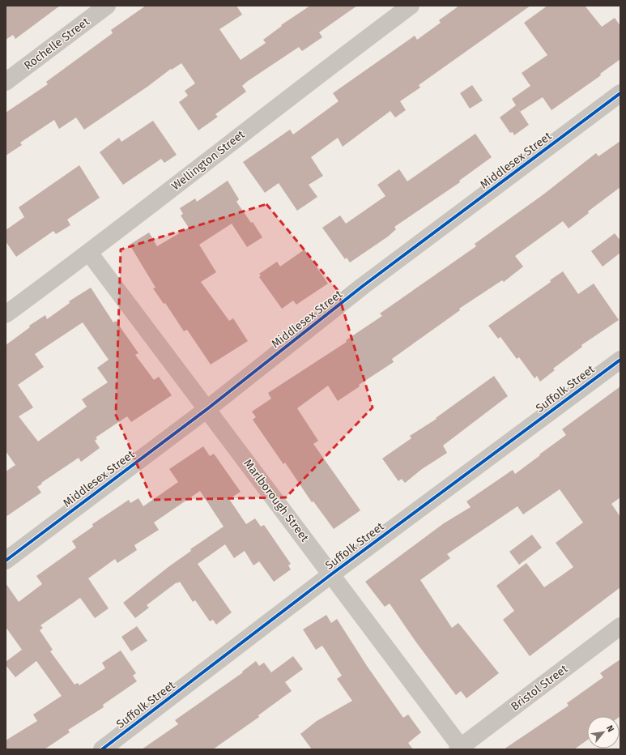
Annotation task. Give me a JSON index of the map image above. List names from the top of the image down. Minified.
{"streets":{"street":["Rochelle Street","Wellington Street","Middlesex Street","Suffolk Street","Marlborough Street","Bristol Street"]},"crossings":[["Wellington Street","Marlborough Street"],["Middlesex Street","Marlborough Street"],["Suffolk Street","Marlborough Street"],["Marlborough Street","Bristol Street"]],"north":"top right"}
